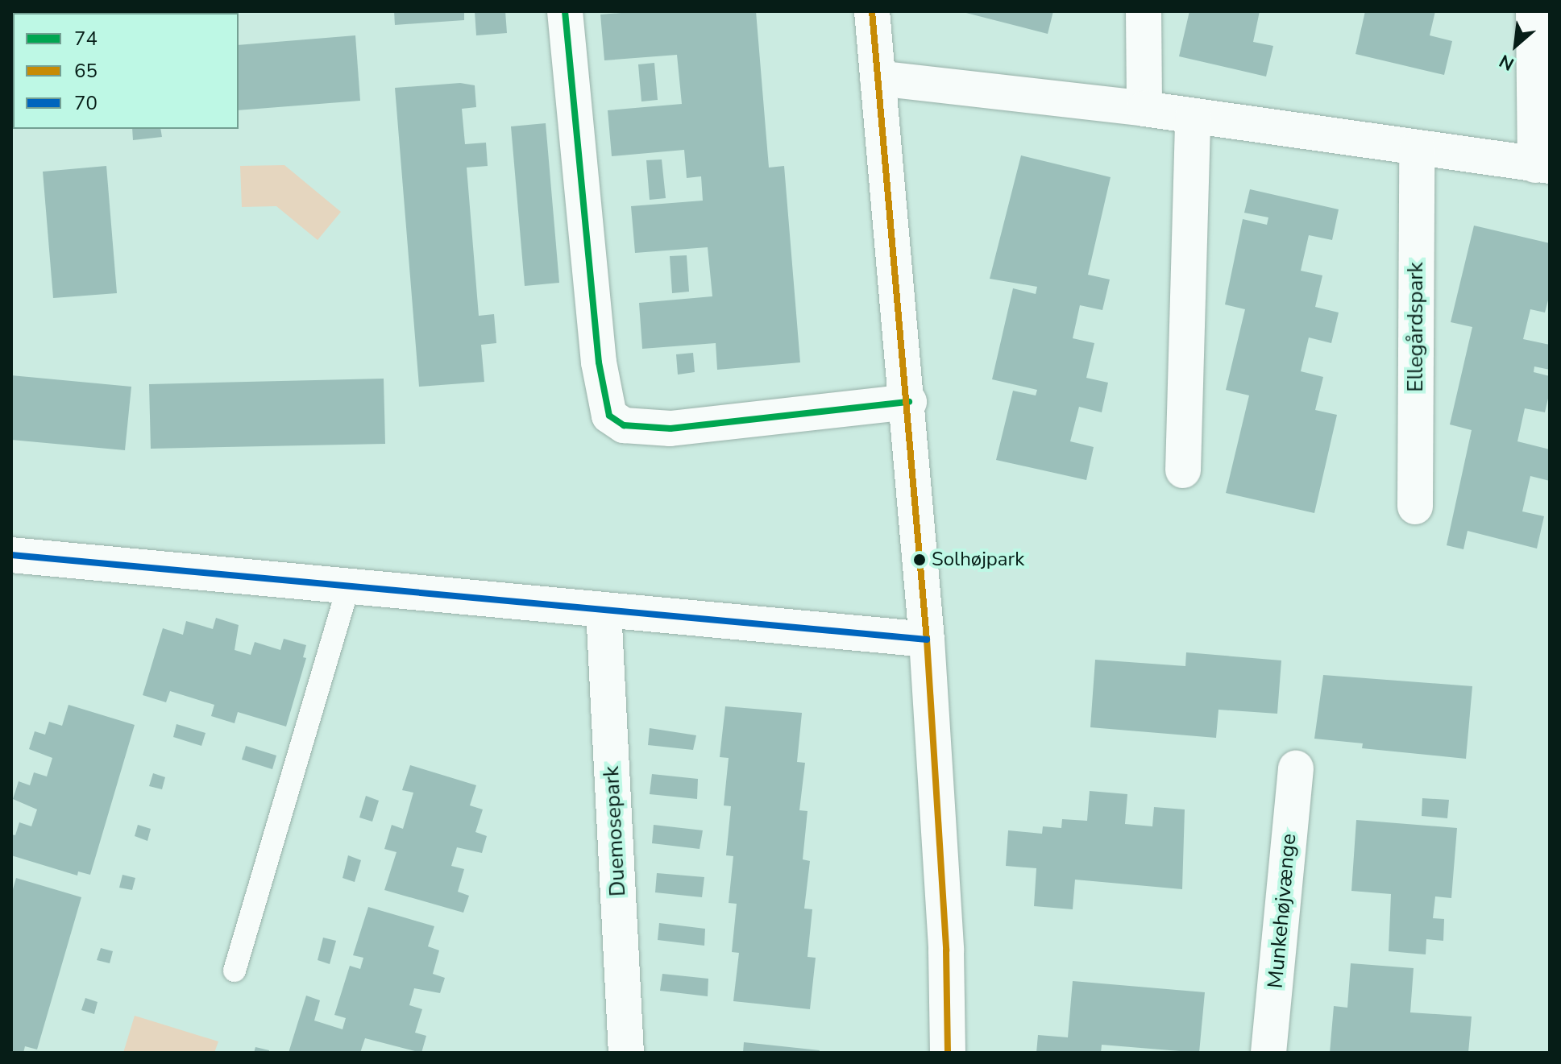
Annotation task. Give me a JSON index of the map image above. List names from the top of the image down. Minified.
{"streets":{"street":["Ellegårdspark","Duemosepark","Munkehøjvænge"]},"places":["Solhøjpark"],"lines":["transit line 74","transit line 65","transit line 70"],"legend":["74","65","70"],"north":"bottom left"}
